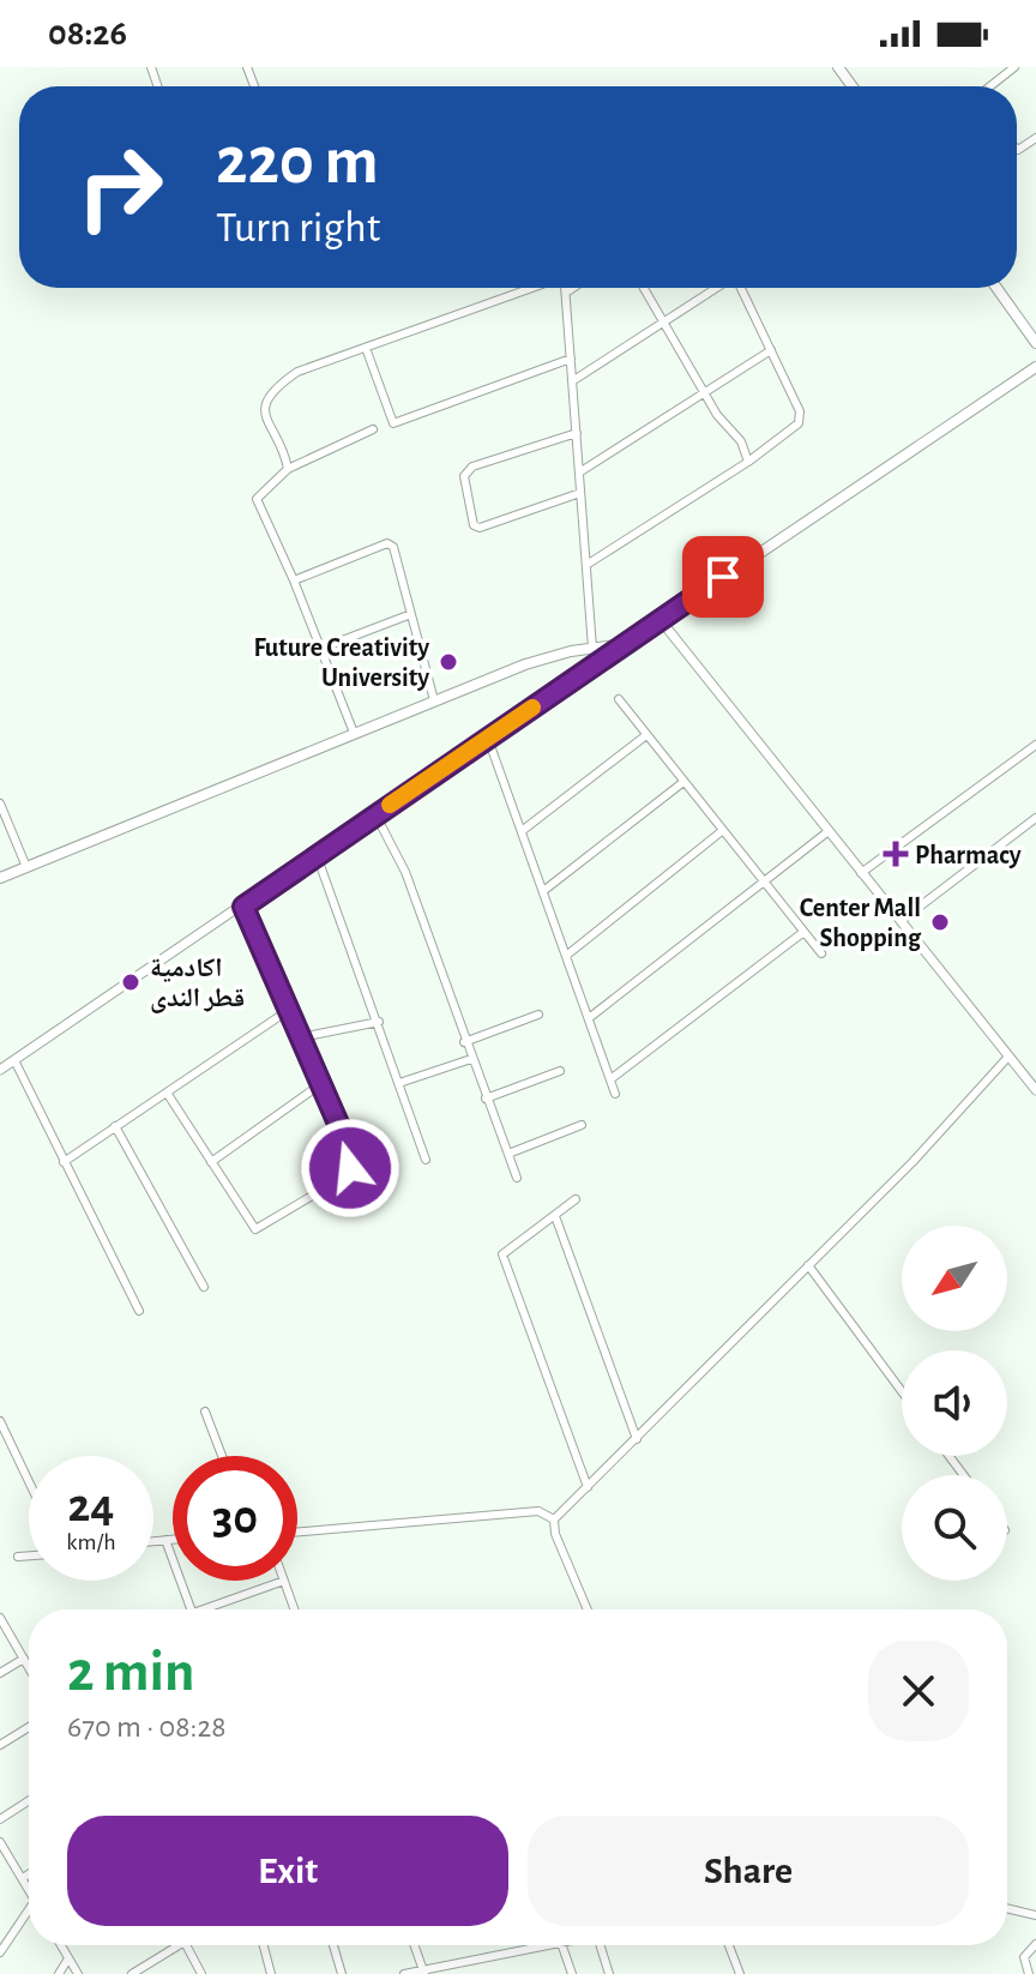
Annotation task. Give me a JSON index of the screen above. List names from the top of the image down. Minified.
{"places":{"other":["Future Creativity University","Center Mall Shopping","اكادمية قطر الندى"],"health":["Pharmacy"]},"north":"bottom left","page":{"status":"08:26","turn":["220 m","Turn right"],"speed":"24 km/h","limit":"30","heading":["2 min","670 m · 08:28"],"buttons":["Exit","Share"]}}
